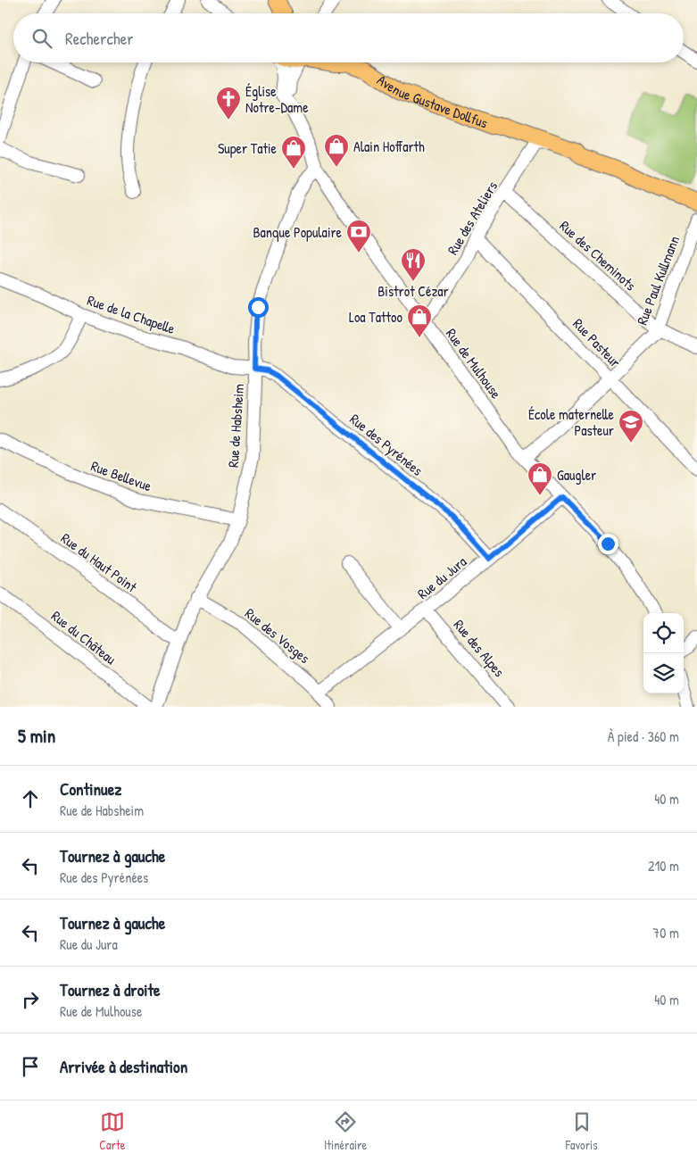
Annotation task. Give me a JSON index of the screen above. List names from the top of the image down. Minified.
{"streets":{"main road":["Avenue Gustave Dollfus"],"street":["Rue des Ateliers","Rue des Cheminots","Rue Paul Kullmann","Rue de la Chapelle","Rue Pasteur","Rue de Mulhouse","Rue de Habsheim","Rue des Pyrénées","Rue Bellevue","Rue du Haut Point","Rue du Jura","Rue des Vosges","Rue du Château","Rue des Alpes"]},"crossings":[["Avenue Gustave Dollfus","Rue des Ateliers"],["Rue des Ateliers","Rue des Cheminots"],["Rue des Ateliers","Rue Pasteur"],["Rue des Ateliers","Rue de Mulhouse"],["Rue des Cheminots","Rue Paul Kullmann"],["Rue Paul Kullmann","Rue Pasteur"],["Rue Paul Kullmann","Rue de Mulhouse"],["Rue de la Chapelle","Rue de Habsheim"],["Rue de la Chapelle","Rue des Pyrénées"],["Rue de Mulhouse","Rue de Habsheim"],["Rue de Mulhouse","Rue du Jura"],["Rue de Habsheim","Rue des Pyrénées"],["Rue de Habsheim","Rue Bellevue"],["Rue de Habsheim","Rue du Haut Point"],["Rue de Habsheim","Rue des Vosges"],["Rue des Pyrénées","Rue du Jura"],["Rue du Jura","Rue des Vosges"],["Rue du Jura","Rue des Alpes"]],"places":{"church":["Église Notre-Dame"],"shop":["Alain Hoffarth","Super Tatie","Loa Tattoo","Gaugler"],"bank":["Banque Populaire"],"restaurant":["Bistrot Cézar"],"school or university":["École maternelle Pasteur"]},"page":{"search":"Rechercher","heading":["5 min","À pied · 360 m"],"list":[["Continuez","Rue de Habsheim","40 m"],["Tournez à gauche","Rue des Pyrénées","210 m"],["Tournez à gauche","Rue du Jura","70 m"],["Tournez à droite","Rue de Mulhouse","40 m"],"Arrivée à destination"],"nav":["Carte","Itinéraire","Favoris"]}}
